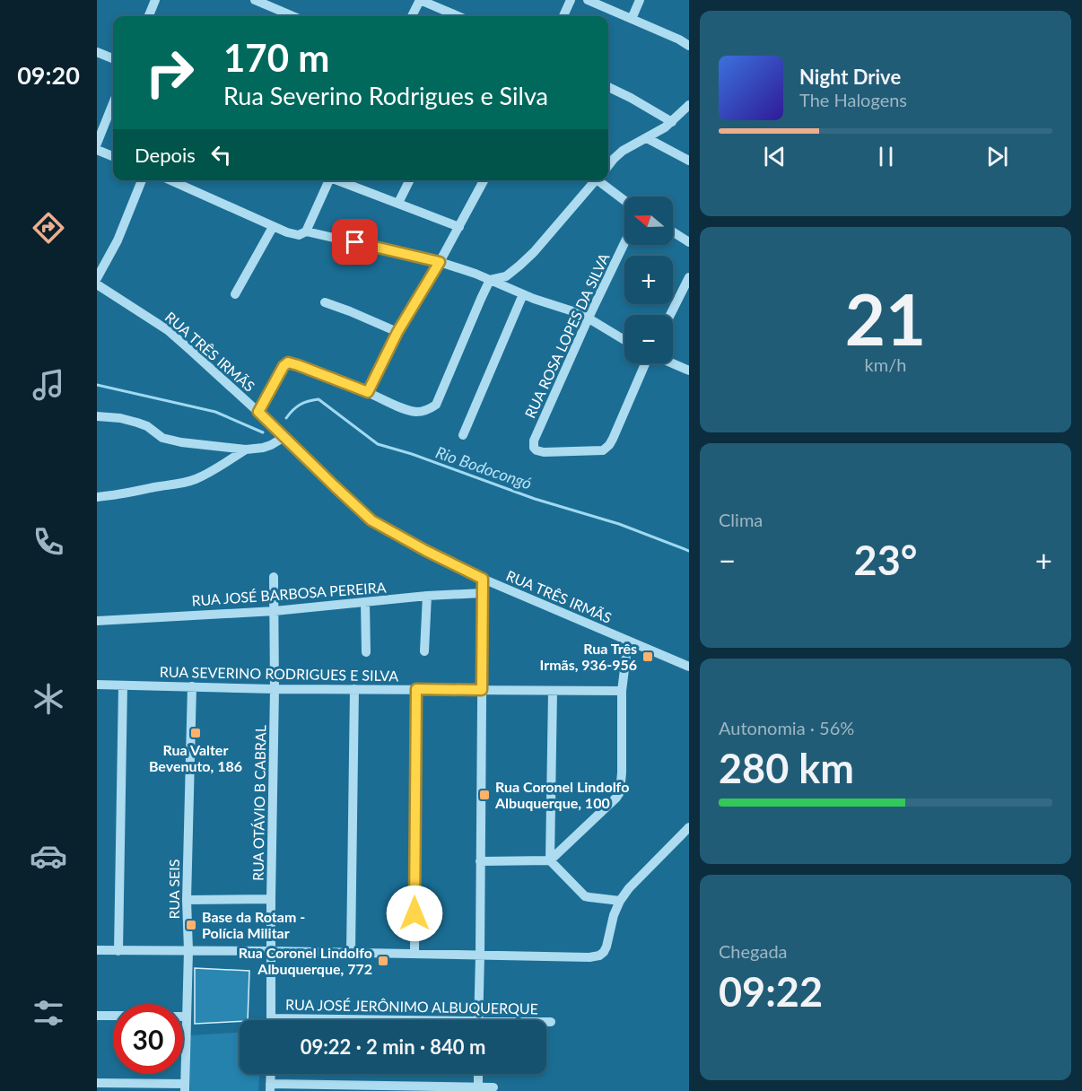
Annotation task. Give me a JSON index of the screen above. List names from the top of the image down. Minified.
{"streets":{"street":["RUA ROSA LOPES DA SILVA","RUA TRÊS IRMÃS","RUA JOSÉ BARBOSA PEREIRA","RUA SEVERINO RODRIGUES E SILVA","RUA OTÁVIO B CABRAL","RUA SEIS","RUA JOSÉ JERÔNIMO ALBUQUERQUE"]},"crossings":[["RUA JOSÉ BARBOSA PEREIRA","RUA OTÁVIO B CABRAL"],["RUA SEVERINO RODRIGUES E SILVA","RUA OTÁVIO B CABRAL"],["RUA SEVERINO RODRIGUES E SILVA","RUA SEIS"],["RUA OTÁVIO B CABRAL","RUA JOSÉ JERÔNIMO ALBUQUERQUE"]],"water":["Rio Bodocongó"],"places":{"transit":["Rua Três Irmãs, 936-956","Rua Valter Bevenuto, 186","Rua Coronel Lindolfo Albuquerque, 100","Base da Rotam - Polícia Militar","Rua Coronel Lindolfo Albuquerque, 772"]},"north":"left","page":{"tabs":"09:20","turn":["170 m","Rua Severino Rodrigues e Silva"],"song":["Night Drive","The Halogens"],"then":"Depois","map_buttons":["+","−"],"tile":[["21","km/h"],"Clima",["Autonomia · 56%","280 km"],["Chegada","09:22"]],"heat":["−","23°","+"],"limit":"30","trip":"09:22 · 2 min · 840 m"}}
